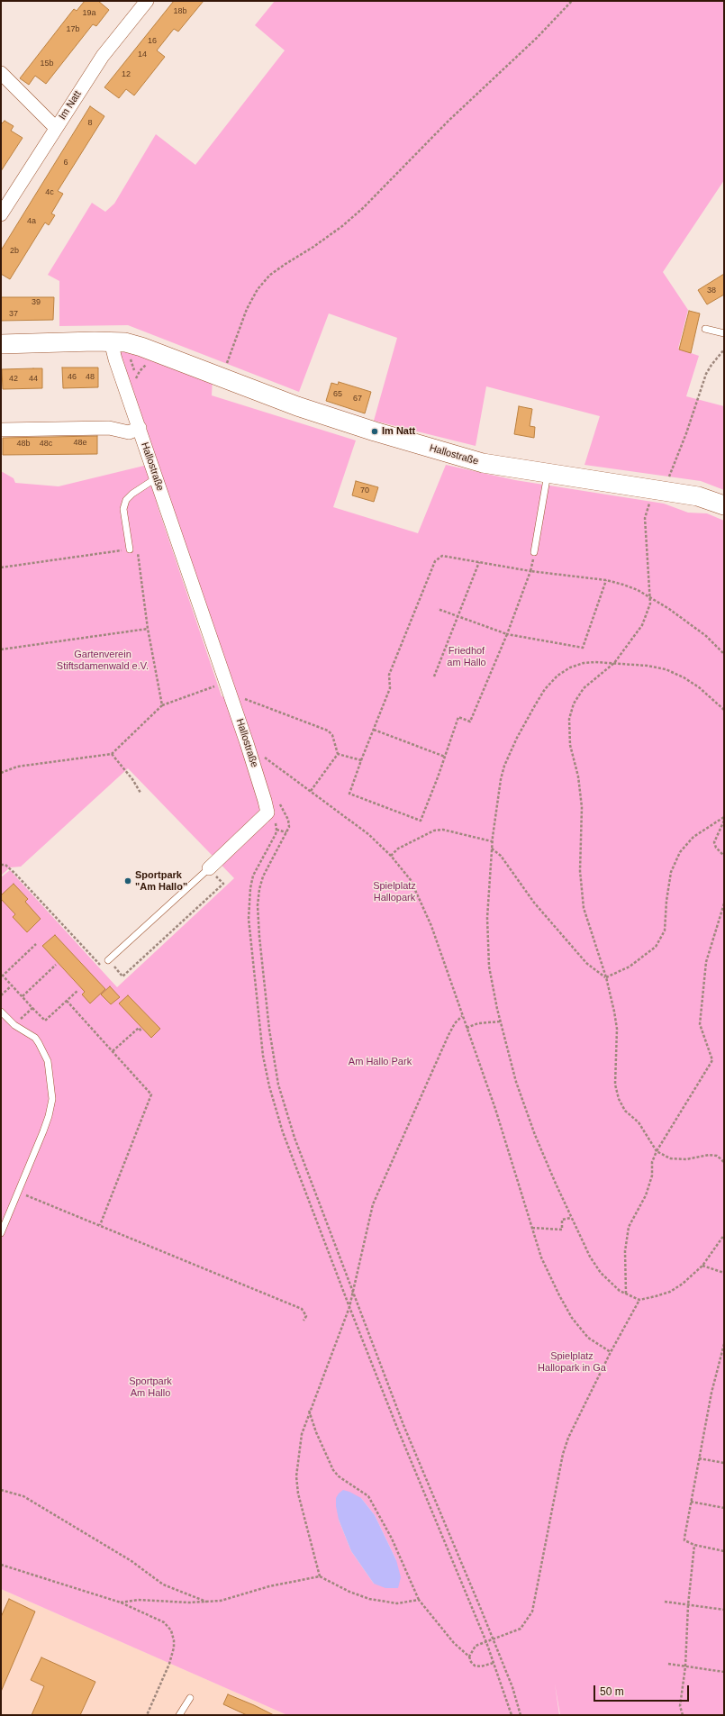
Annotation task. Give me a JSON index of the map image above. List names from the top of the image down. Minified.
{"streets":{"main road":["Hallostraße"],"street":["Im Natt"]},"parks":["Friedhof am Hallo","Gartenverein Stiftsdamenwald e.V.","Spielplatz Hallopark","Am Hallo Park","Spielplatz Hallopark in Ga","Sportpark Am Hallo"],"places":["Im Natt","Sportpark \"Am Hallo\""],"house_numbers":["18b","19a","17b","16","14","15b","12","8","6","4c","4a","2b","38","39","37","46","48","42","44","65","67","48e","48b","48c","70"],"scale_bar":"50 m"}
